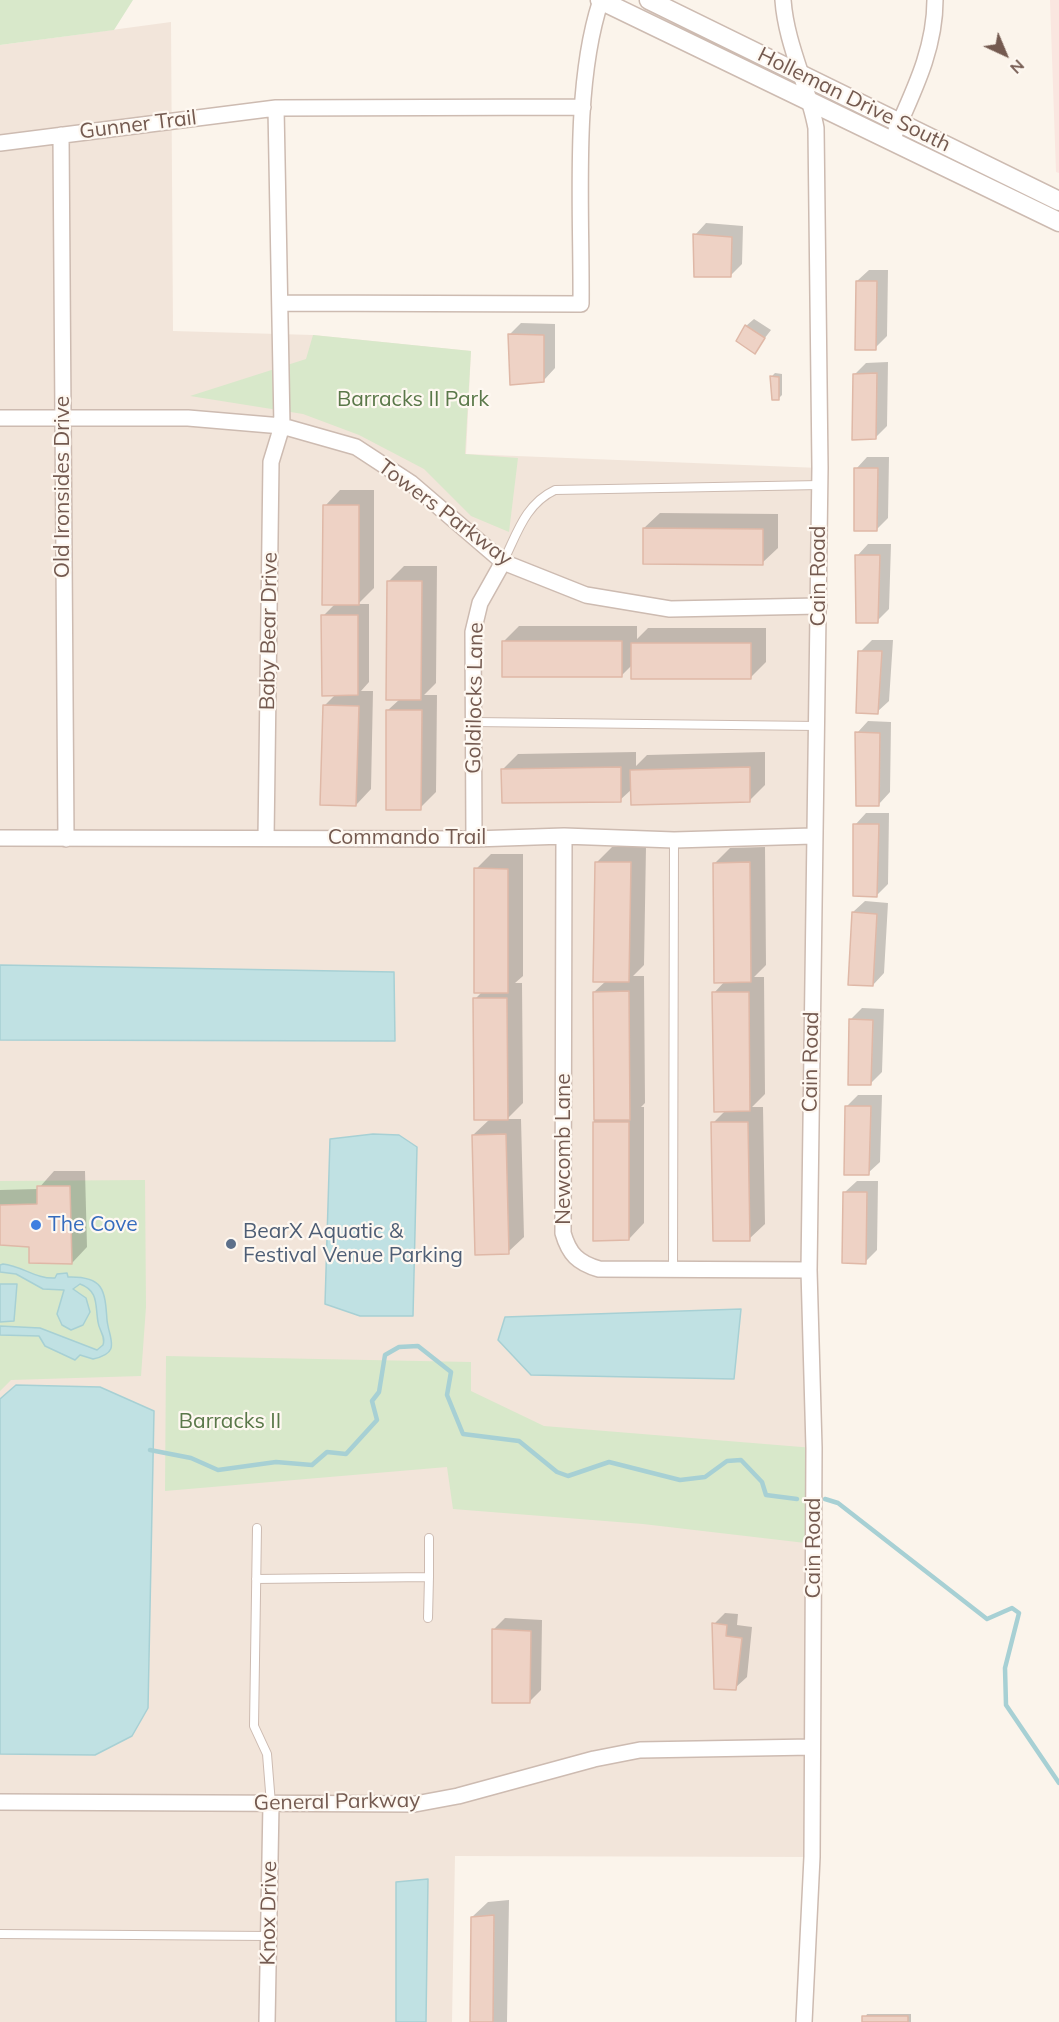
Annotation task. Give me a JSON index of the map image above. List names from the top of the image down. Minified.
{"streets":{"street":["Holleman Drive South","Gunner Trail","Old Ironsides Drive","Towers Parkway","Cain Road","Baby Bear Drive","Goldilocks Lane","Commando Trail","Newcomb Lane","General Parkway","Knox Drive"]},"crossings":[["Holleman Drive South","Cain Road"],["Gunner Trail","Old Ironsides Drive"],["Gunner Trail","Baby Bear Drive"],["Old Ironsides Drive","Towers Parkway"],["Old Ironsides Drive","Commando Trail"],["Towers Parkway","Cain Road"],["Towers Parkway","Baby Bear Drive"],["Towers Parkway","Goldilocks Lane"],["Cain Road","Commando Trail"],["Cain Road","Newcomb Lane"],["Cain Road","General Parkway"],["Baby Bear Drive","Commando Trail"],["Goldilocks Lane","Commando Trail"],["Commando Trail","Newcomb Lane"],["General Parkway","Knox Drive"]],"parks":["Barracks II Park","Barracks II"],"places":["The Cove","BearX Aquatic & Festival Venue Parking"],"north":"bottom right"}
